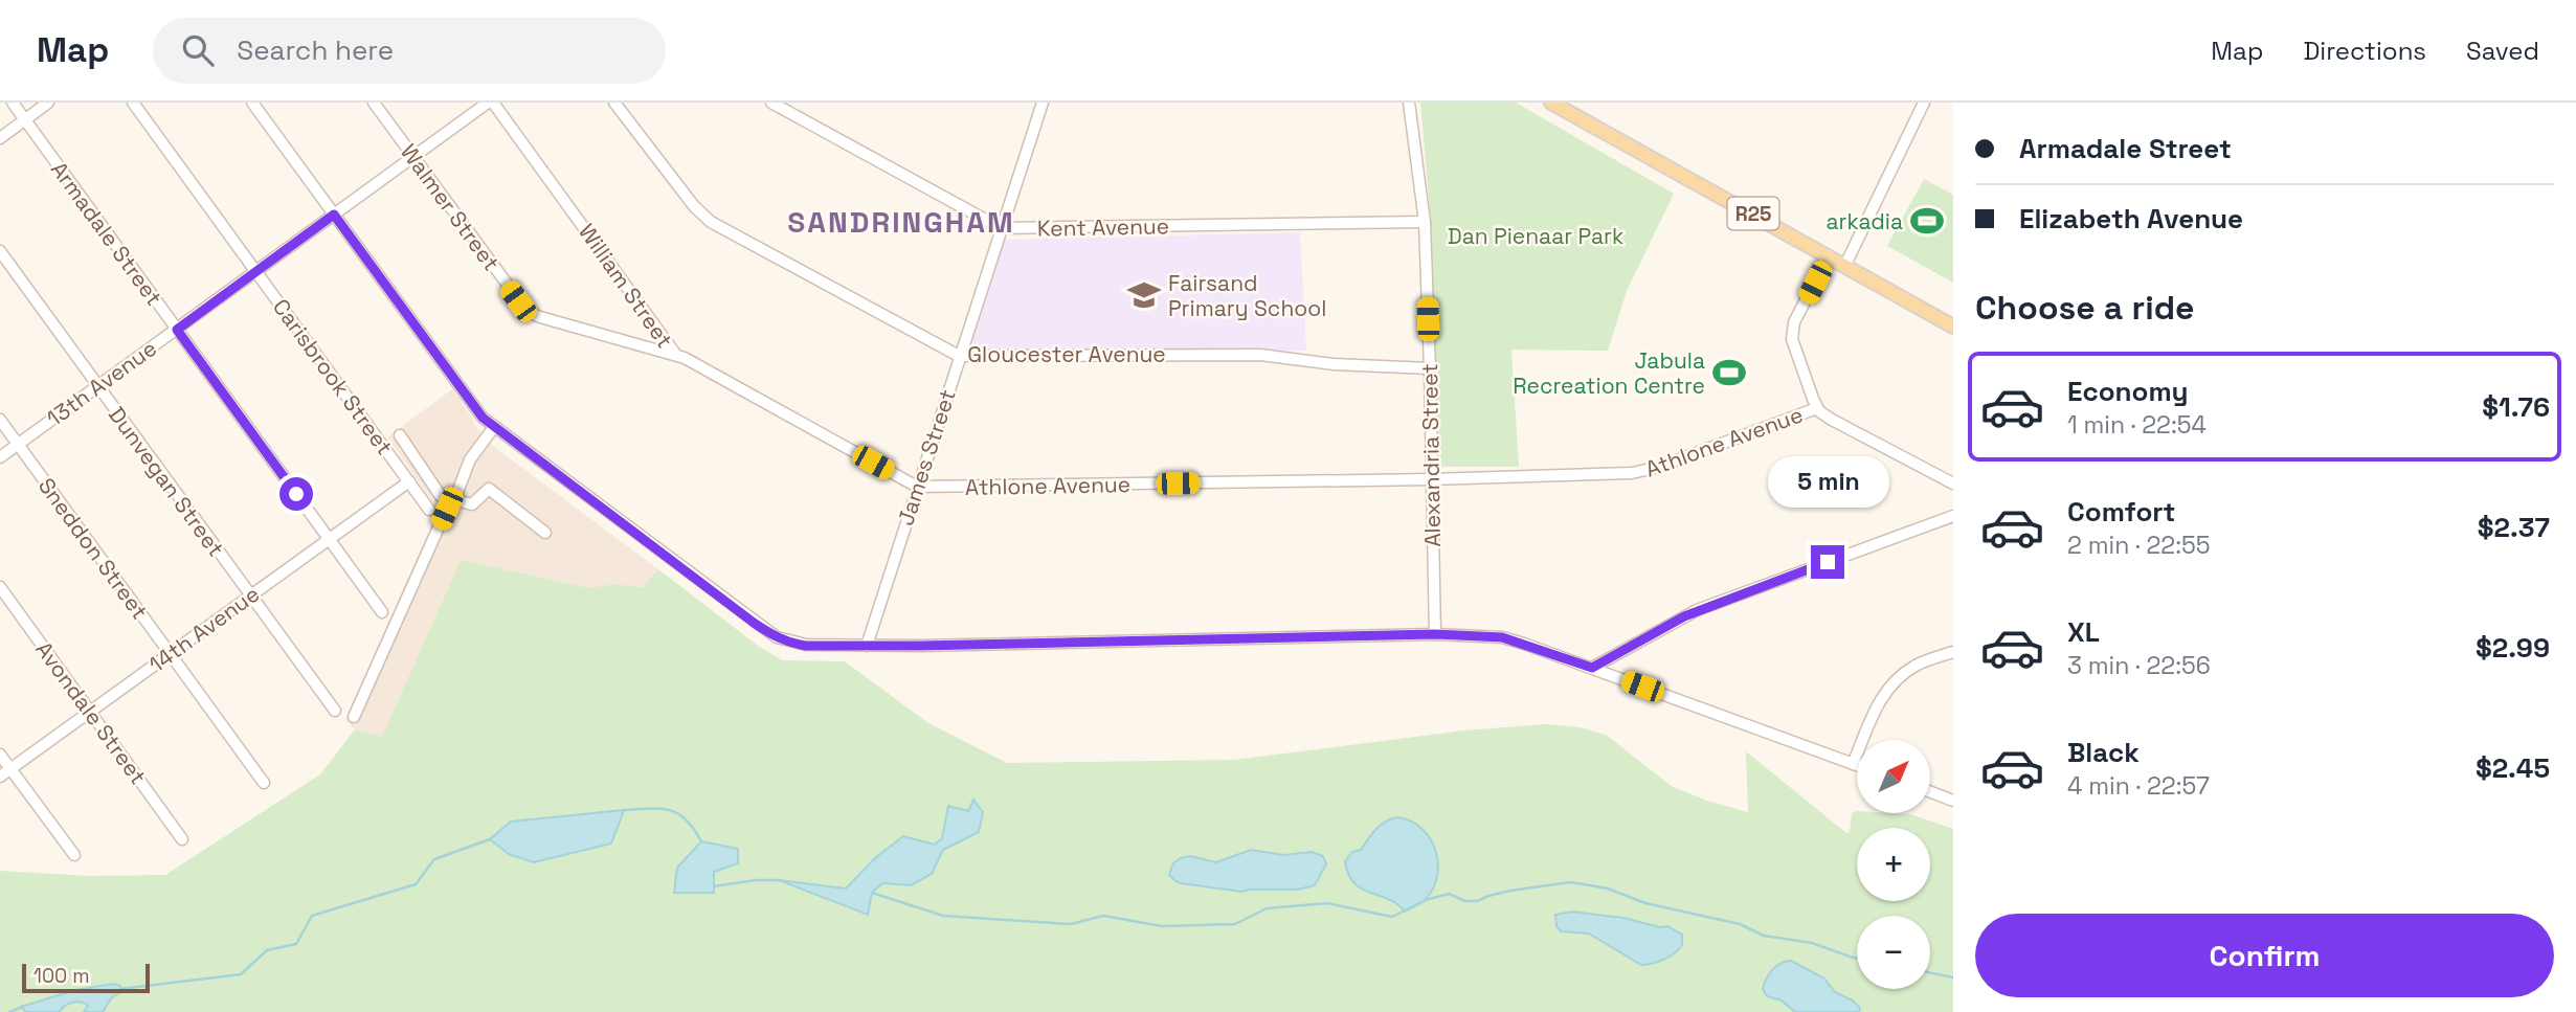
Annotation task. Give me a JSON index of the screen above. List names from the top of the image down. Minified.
{"streets":{"main road":["R25"],"street":["Walmer Street","Kent Avenue","Armadale Street","William Street","Gloucester Avenue","Carisbrook Street","13th Avenue","Athlone Avenue","Alexandria Street","James Street","Dunvegan Street","Sneddon Street","14th Avenue","Avondale Street"]},"crossings":[["Walmer Street","13th Avenue"],["Walmer Street","Athlone Avenue"],["Kent Avenue","Alexandria Street"],["Kent Avenue","James Street"],["Armadale Street","13th Avenue"],["Armadale Street","14th Avenue"],["William Street","13th Avenue"],["William Street","Athlone Avenue"],["Gloucester Avenue","Alexandria Street"],["Gloucester Avenue","James Street"],["Carisbrook Street","13th Avenue"],["Carisbrook Street","14th Avenue"],["13th Avenue","Dunvegan Street"],["13th Avenue","Sneddon Street"],["Athlone Avenue","Alexandria Street"],["Athlone Avenue","James Street"],["Dunvegan Street","14th Avenue"],["Sneddon Street","14th Avenue"],["14th Avenue","Avondale Street"]],"districts":["SANDRINGHAM"],"parks":["Dan Pienaar Park"],"places":{"sports":["arkadia","Jabula Recreation Centre"],"school or university":["Fairsand Primary School"]},"scale_bar":"100 m","north":"top right","page":{"header":"Map","search":"Search here","nav":["Map","Directions","Saved"],"banner":["Armadale Street","Elizabeth Avenue"],"heading":"Choose a ride","list":[{"name":"Economy","note":"1 min · 22:54","value":"$1.76"},{"name":"Comfort","note":"2 min · 22:55","value":"$2.37"},{"name":"XL","note":"3 min · 22:56","value":"$2.99"},{"name":"Black","note":"4 min · 22:57","value":"$2.45"}],"bubble":"5 min","map_buttons":["+","−"],"buttons":"Confirm","scale":"100 m"}}
